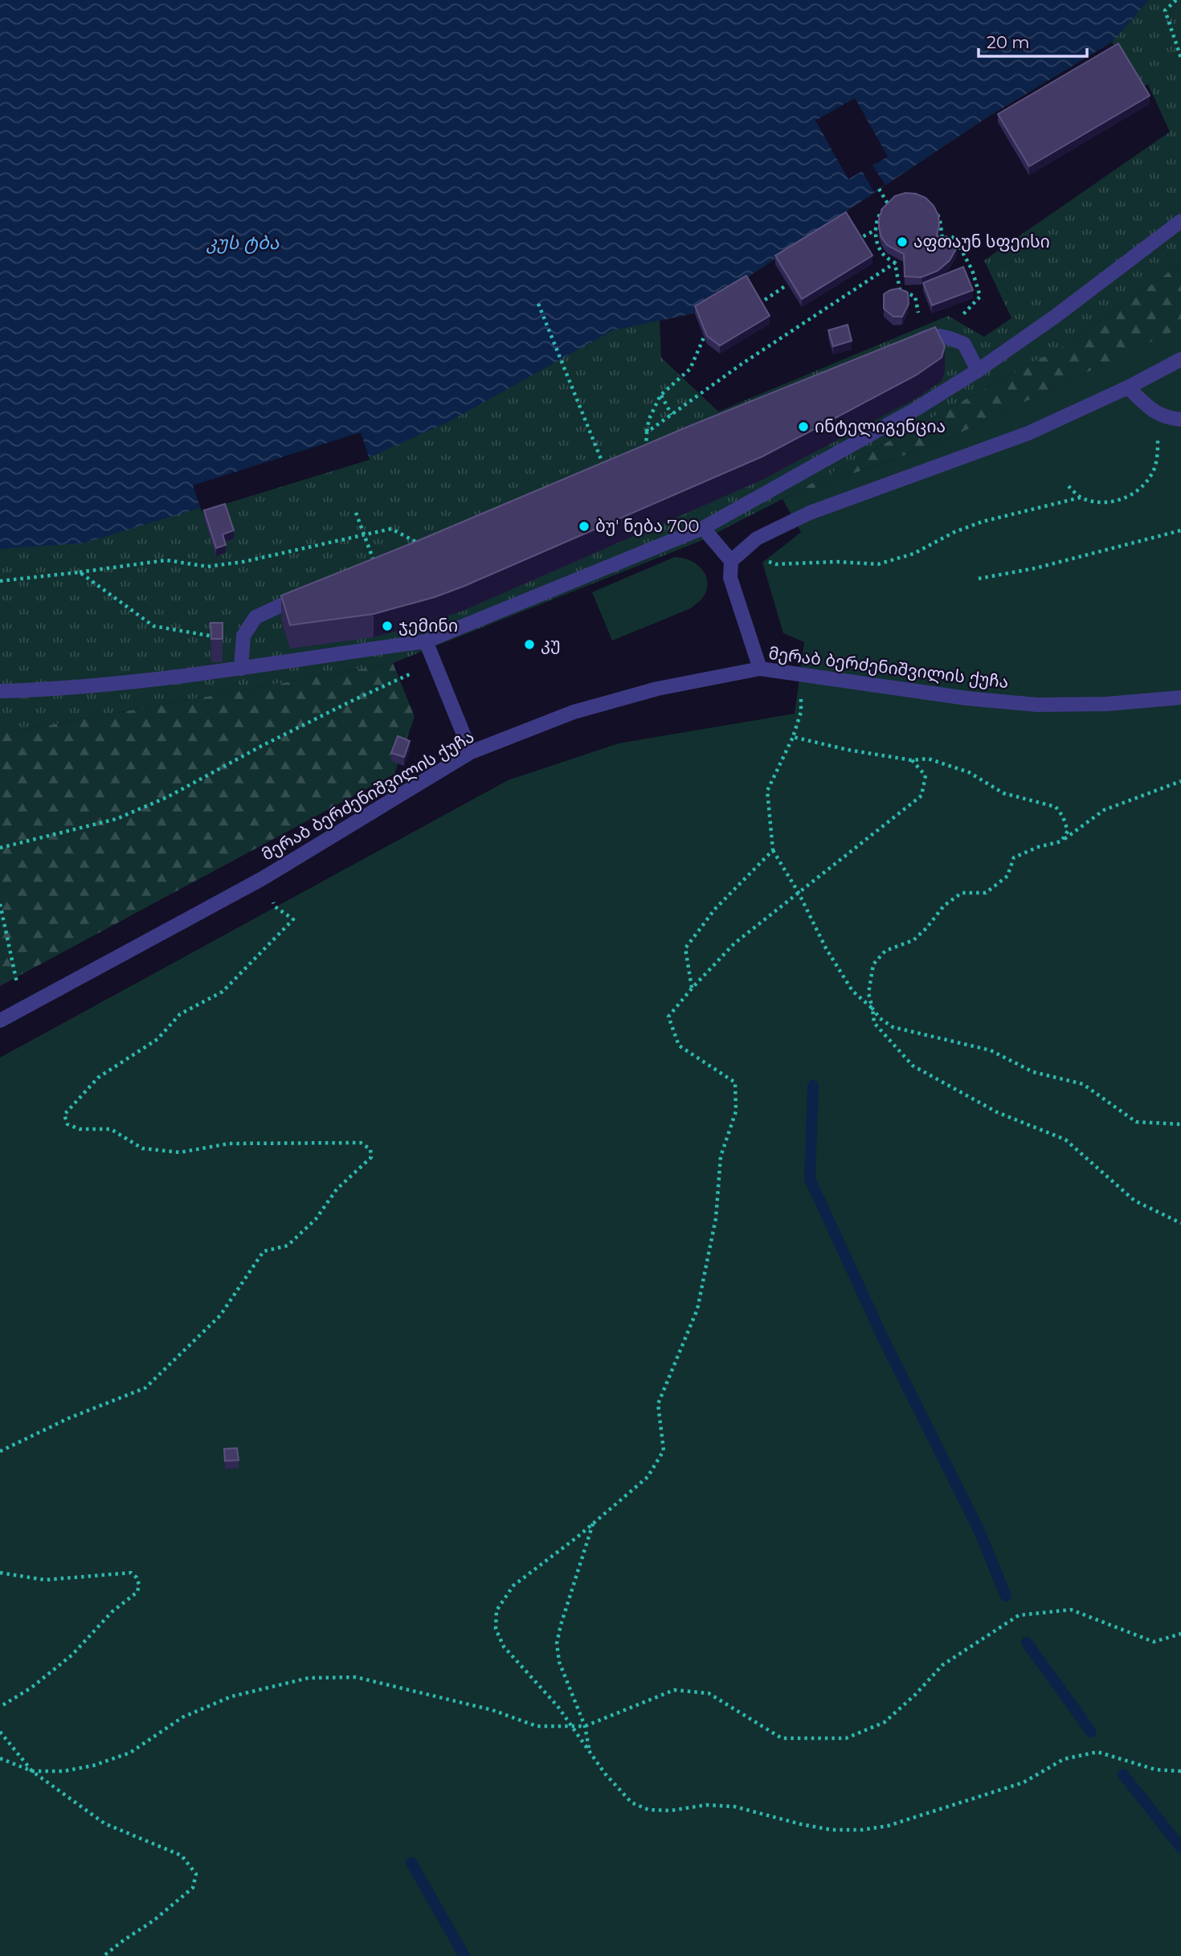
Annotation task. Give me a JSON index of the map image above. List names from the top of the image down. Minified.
{"streets":{"street":["მერაბ ბერძენიშვილის ქუჩა"]},"water":["კუს ტბა"],"places":["აფთაუნ სფეისი","ინტელიგენცია","ბუ' ნება 700","ჯემინი","კუ"],"scale_bar":"20 m"}
